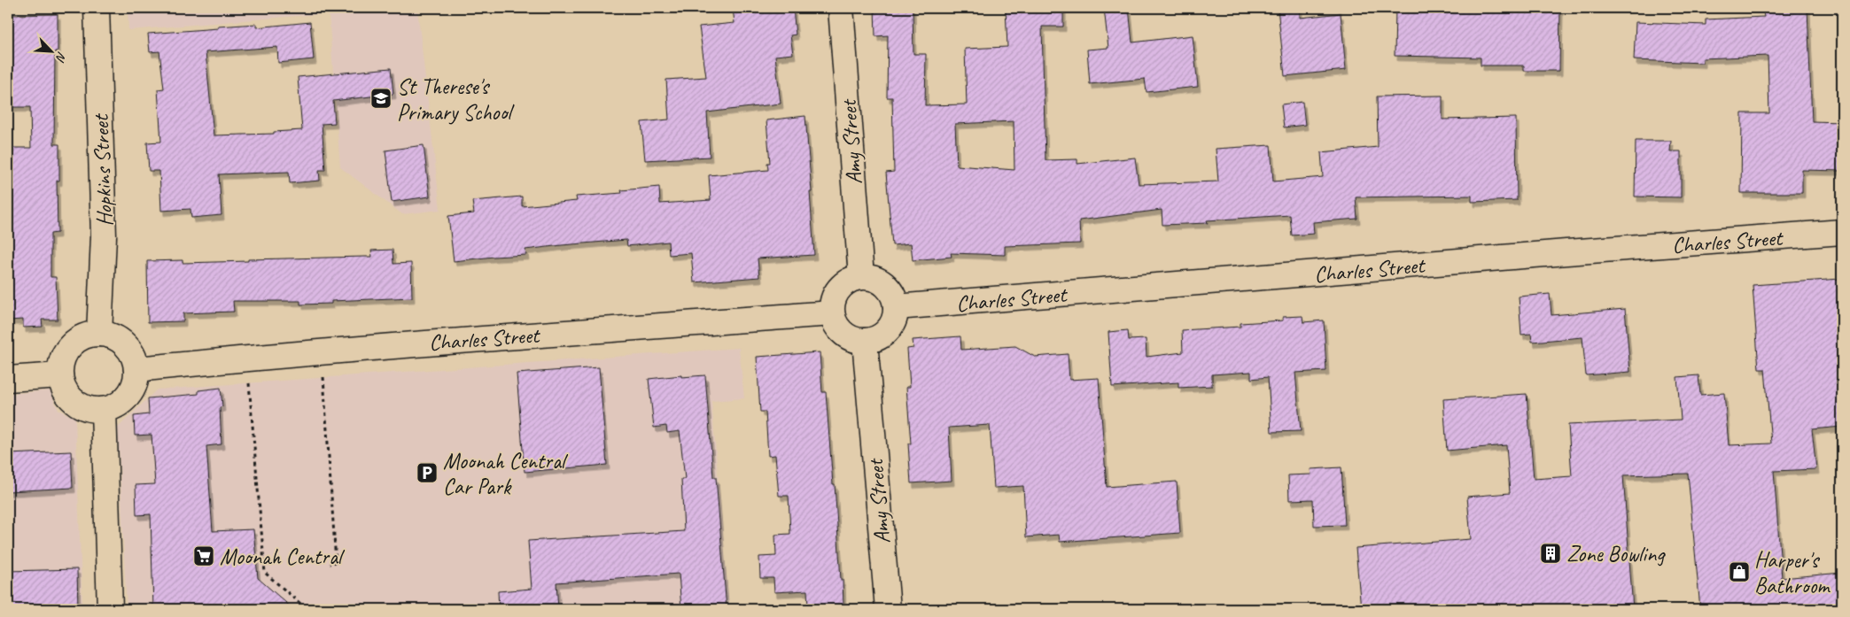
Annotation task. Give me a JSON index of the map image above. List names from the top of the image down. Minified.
{"streets":{"street":["Amy Street","Hopkins Street","Charles Street"]},"crossings":[["Amy Street","Charles Street"],["Hopkins Street","Charles Street"]],"places":{"school or university":["St Therese's Primary School"],"parking":["Moonah Central Car Park"],"building":["Zone Bowling"],"supermarket":["Moonah Central"],"shop":["Harper's Bathroom"]},"north":"bottom right"}
